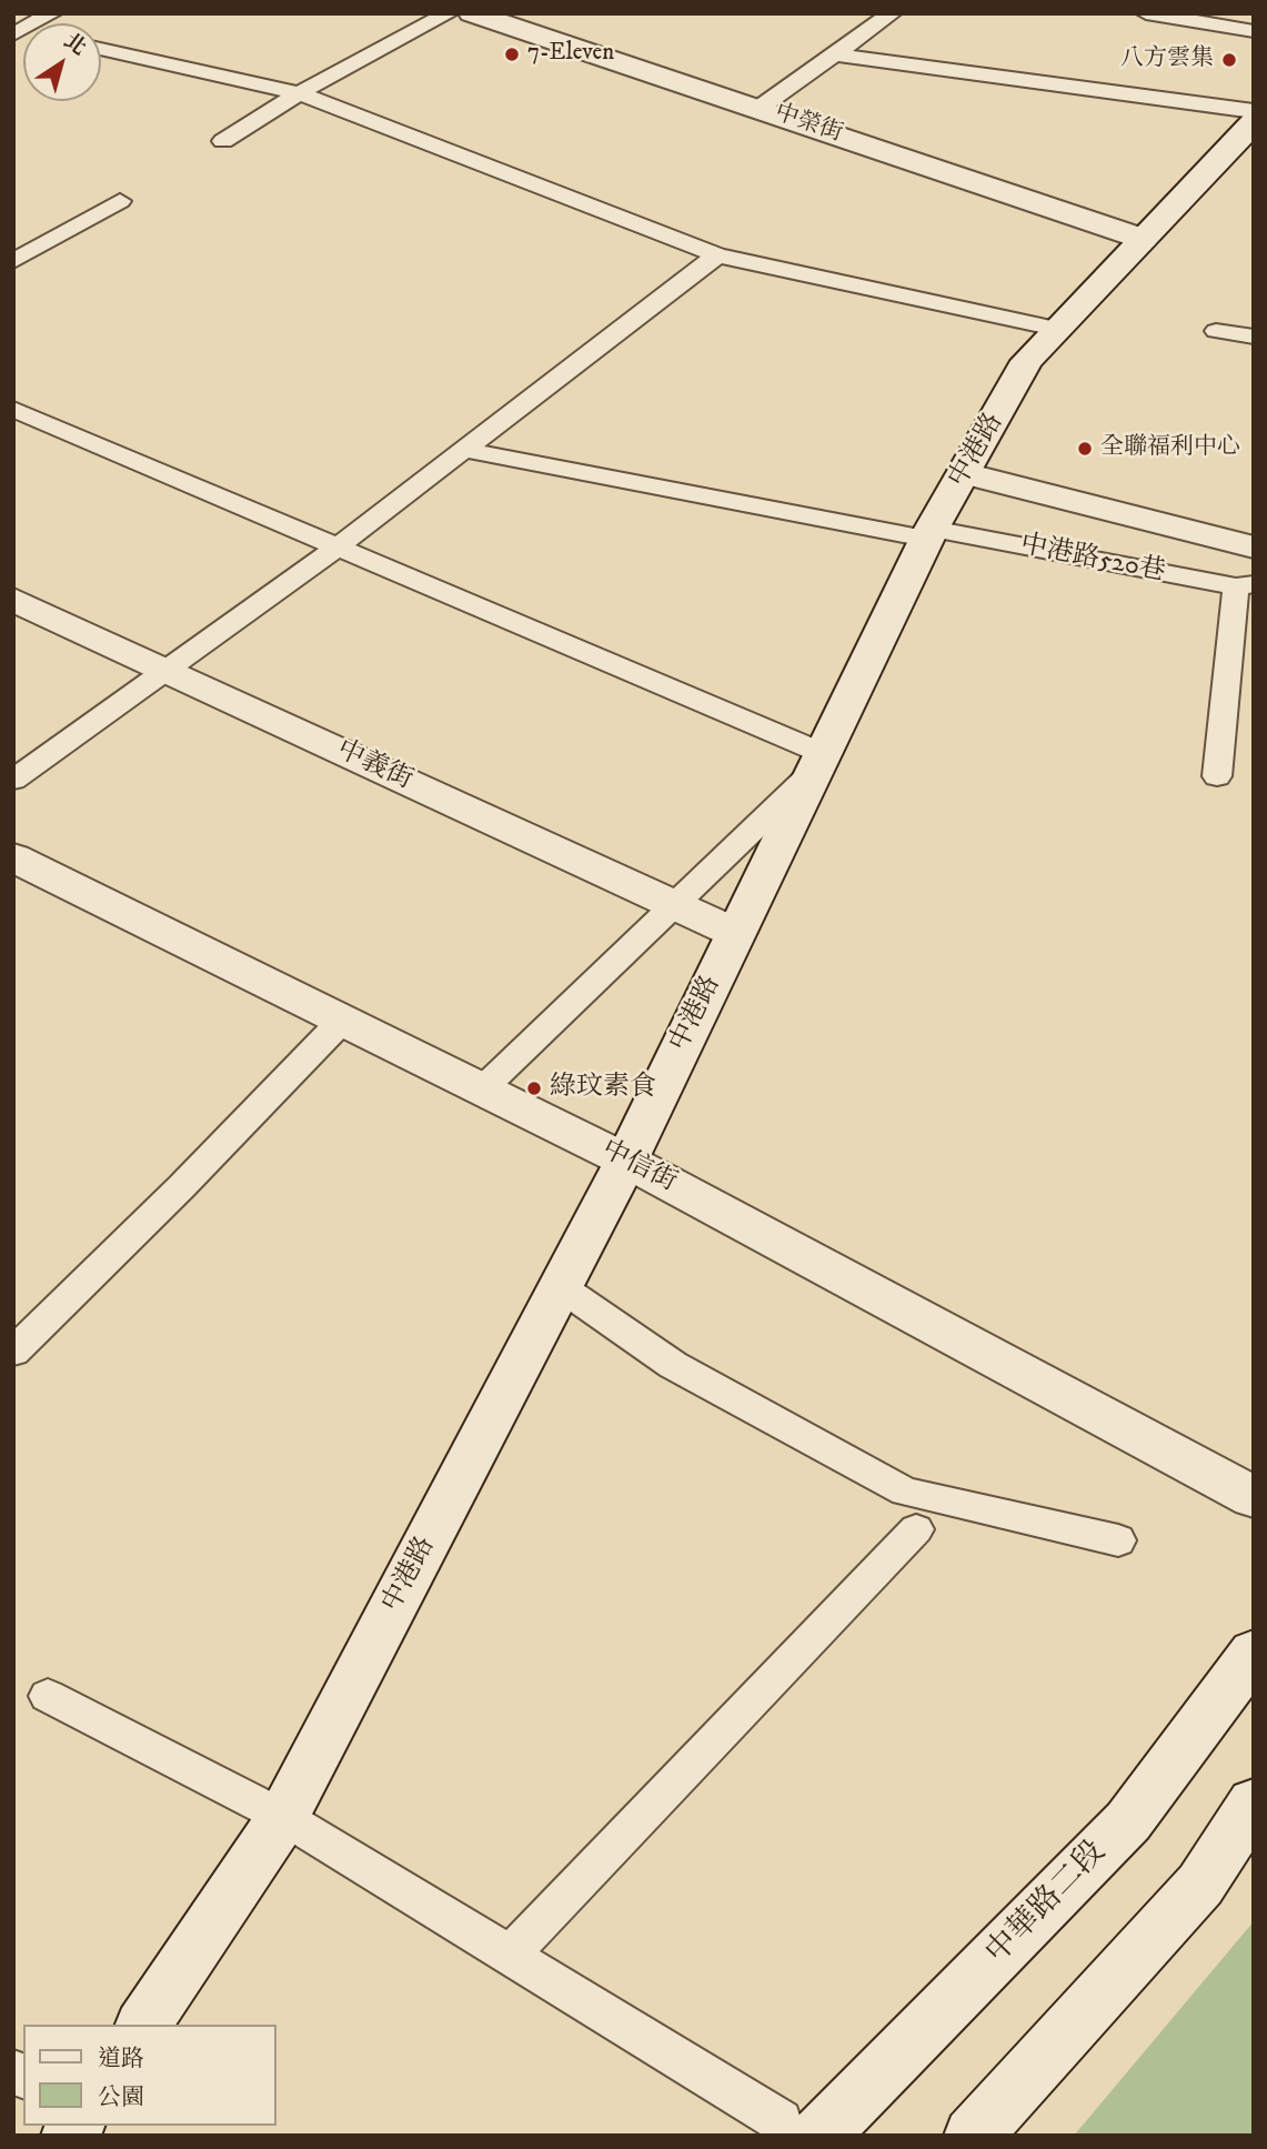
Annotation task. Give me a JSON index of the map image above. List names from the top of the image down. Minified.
{"streets":{"street":["中榮街","中港路","中義街","中信街","中華路二段"],"lane":["中港路520巷"]},"crossings":[["中榮街","中港路"],["中港路","中港路520巷"],["中港路","中義街"],["中港路","中信街"]],"places":["7-Eleven","八方雲集","全聯福利中心","綠玟素食"],"legend":["道路","公園"],"north":"top right"}
